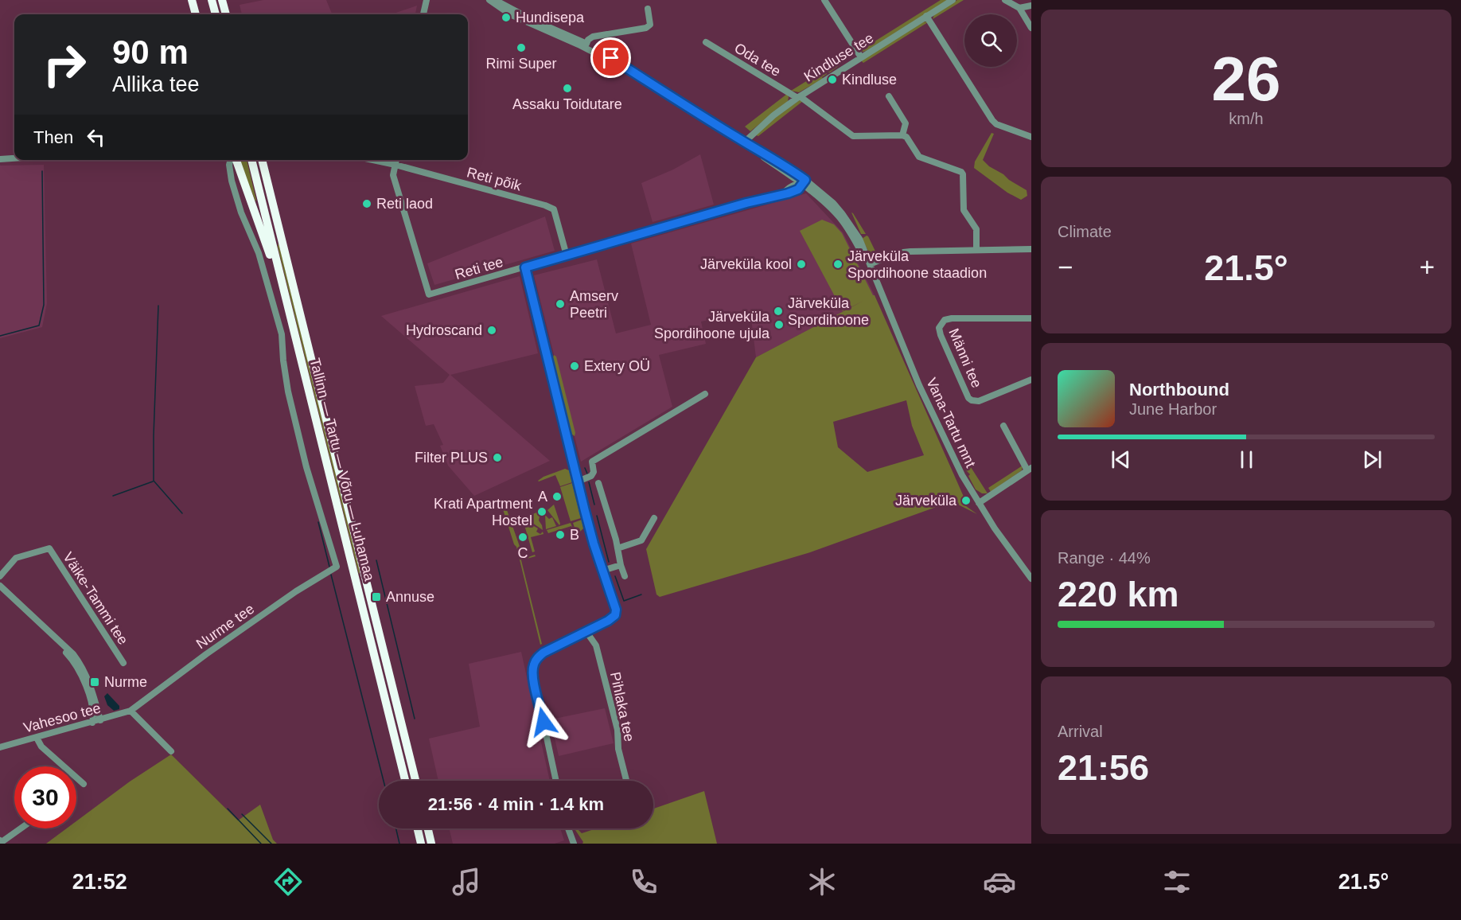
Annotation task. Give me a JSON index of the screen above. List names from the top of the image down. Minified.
{"streets":{"highway":["Tallinn — Tartu — Võru — Luhamaa"],"street":["Kindluse tee","Oda tee","Reti põik","Reti tee","Männi tee","Vana-Tartu mnt","Väike-Tammi tee","Nurme tee","Pihlaka tee","Vahesoo tee"]},"crossings":[["Kindluse tee","Oda tee"],["Kindluse tee","Vana-Tartu mnt"],["Reti põik","Reti tee"],["Reti tee","Vana-Tartu mnt"],["Nurme tee","Vahesoo tee"]],"places":{"other":["Hundisepa","Rimi Super","Kindluse","Assaku Toidutare","Reti laod","Järveküla kool","Järveküla Spordihoone staadion","Amserv Peetri","Järveküla Spordihoone","Järveküla Spordihoone ujula","Hydroscand","Extery OÜ","Filter PLUS","A","Järveküla","Krati Apartment Hostel","B","C"],"transit":["Annuse","Nurme"]},"page":{"tile":[["26","km/h"],"Climate",["Range · 44%","220 km"],["Arrival","21:56"]],"turn":["90 m","Allika tee"],"then":"Then","heat":["−","21.5°","+"],"song":["Northbound","June Harbor"],"limit":"30","trip":"21:56 · 4 min · 1.4 km","tabs":["21:52","21.5°"]}}
